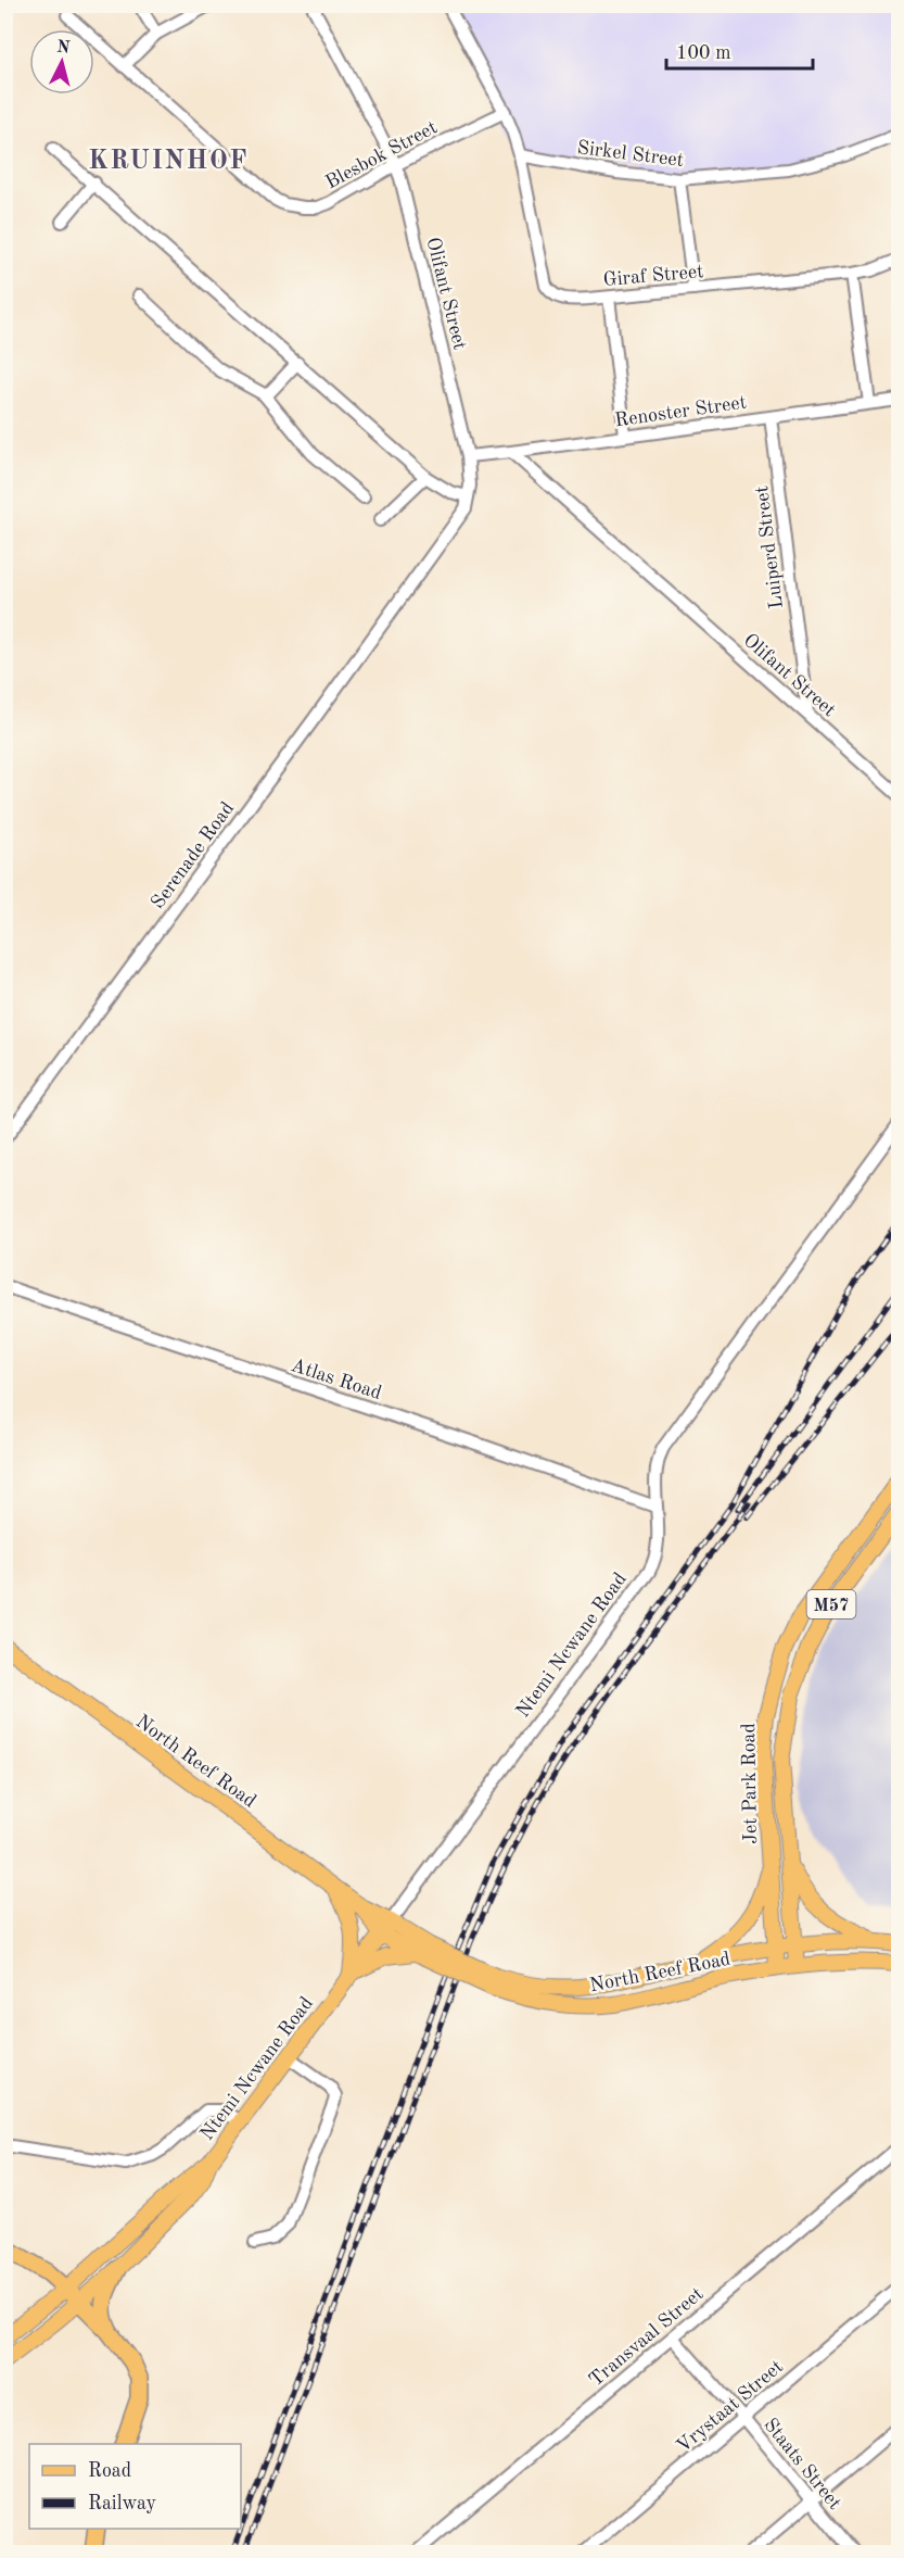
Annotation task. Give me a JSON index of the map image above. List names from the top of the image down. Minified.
{"streets":{"main road":["M57","Ntemi Ncwane Road","North Reef Road","Jet Park Road"],"street":["Sirkel Street","Blesbok Street","Giraf Street","Olifant Street","Renoster Street","Luiperd Street","Serenade Road","Atlas Road","Transvaal Street","Vrystaat Street","Staats Street"]},"crossings":[["Sirkel Street","Giraf Street"],["Blesbok Street","Olifant Street"],["Olifant Street","Renoster Street"],["Olifant Street","Luiperd Street"],["Olifant Street","Serenade Road"],["Renoster Street","Luiperd Street"],["Atlas Road","Ntemi Ncwane Road"],["Ntemi Ncwane Road","North Reef Road"],["North Reef Road","Jet Park Road"],["Transvaal Street","Staats Street"],["Vrystaat Street","Staats Street"]],"districts":["KRUINHOF"],"legend":["Road","Railway"],"scale_bar":"100 m","north":"top"}
